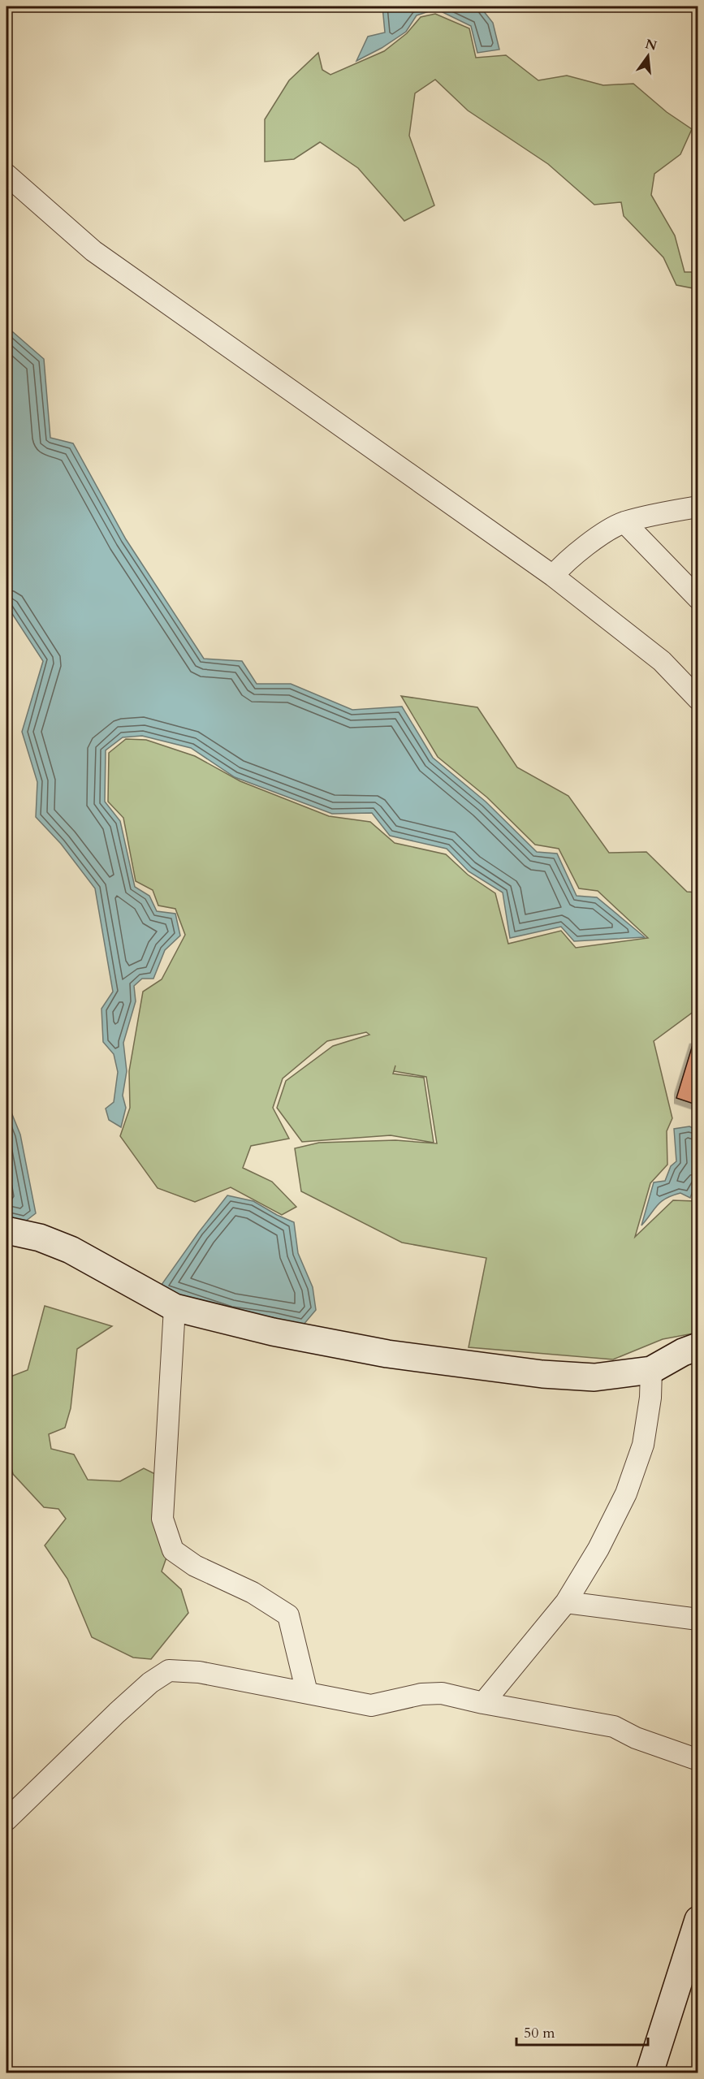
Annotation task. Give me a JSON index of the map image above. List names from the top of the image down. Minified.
{"scale_bar":"50 m","north":"top"}
